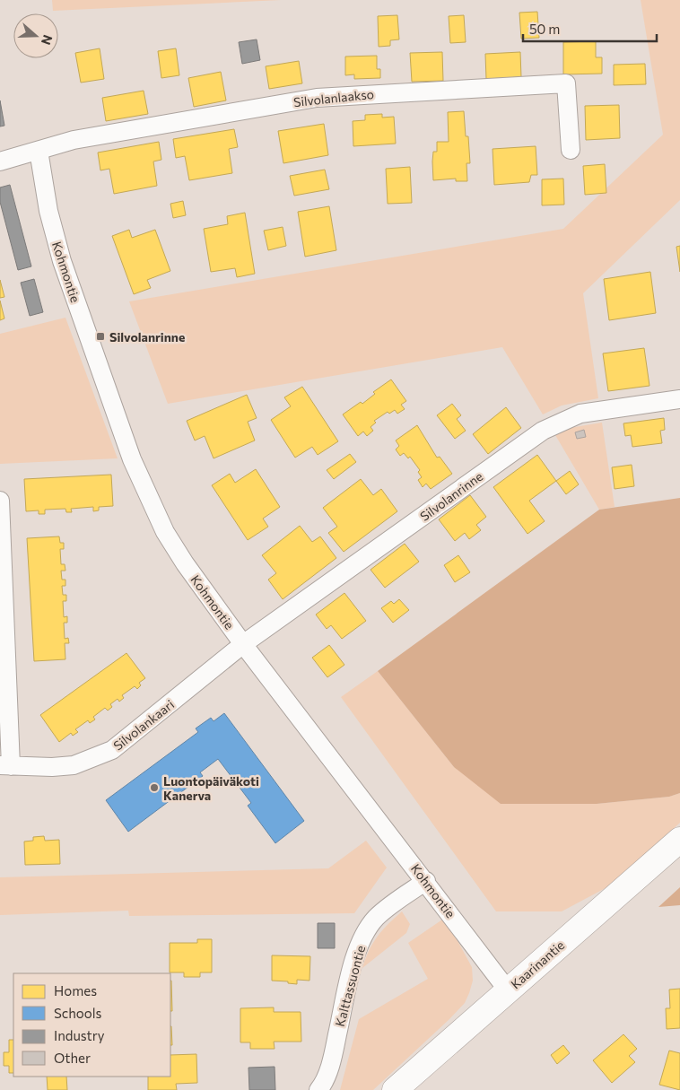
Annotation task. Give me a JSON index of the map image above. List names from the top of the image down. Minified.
{"streets":{"main road":["Kaarinantie"],"street":["Silvolanlaakso","Kohmontie","Silvolanrinne","Silvolankaari","Kalttassuontie"]},"crossings":[["Silvolanlaakso","Kohmontie"],["Kohmontie","Silvolanrinne"],["Kohmontie","Silvolankaari"],["Kohmontie","Kaarinantie"],["Kohmontie","Kalttassuontie"],["Silvolanrinne","Silvolankaari"]],"places":{"transit":["Silvolanrinne"],"other":["Luontopäiväkoti Kanerva"]},"legend":["Homes","Schools","Industry","Other"],"scale_bar":"50 m","north":"right"}
